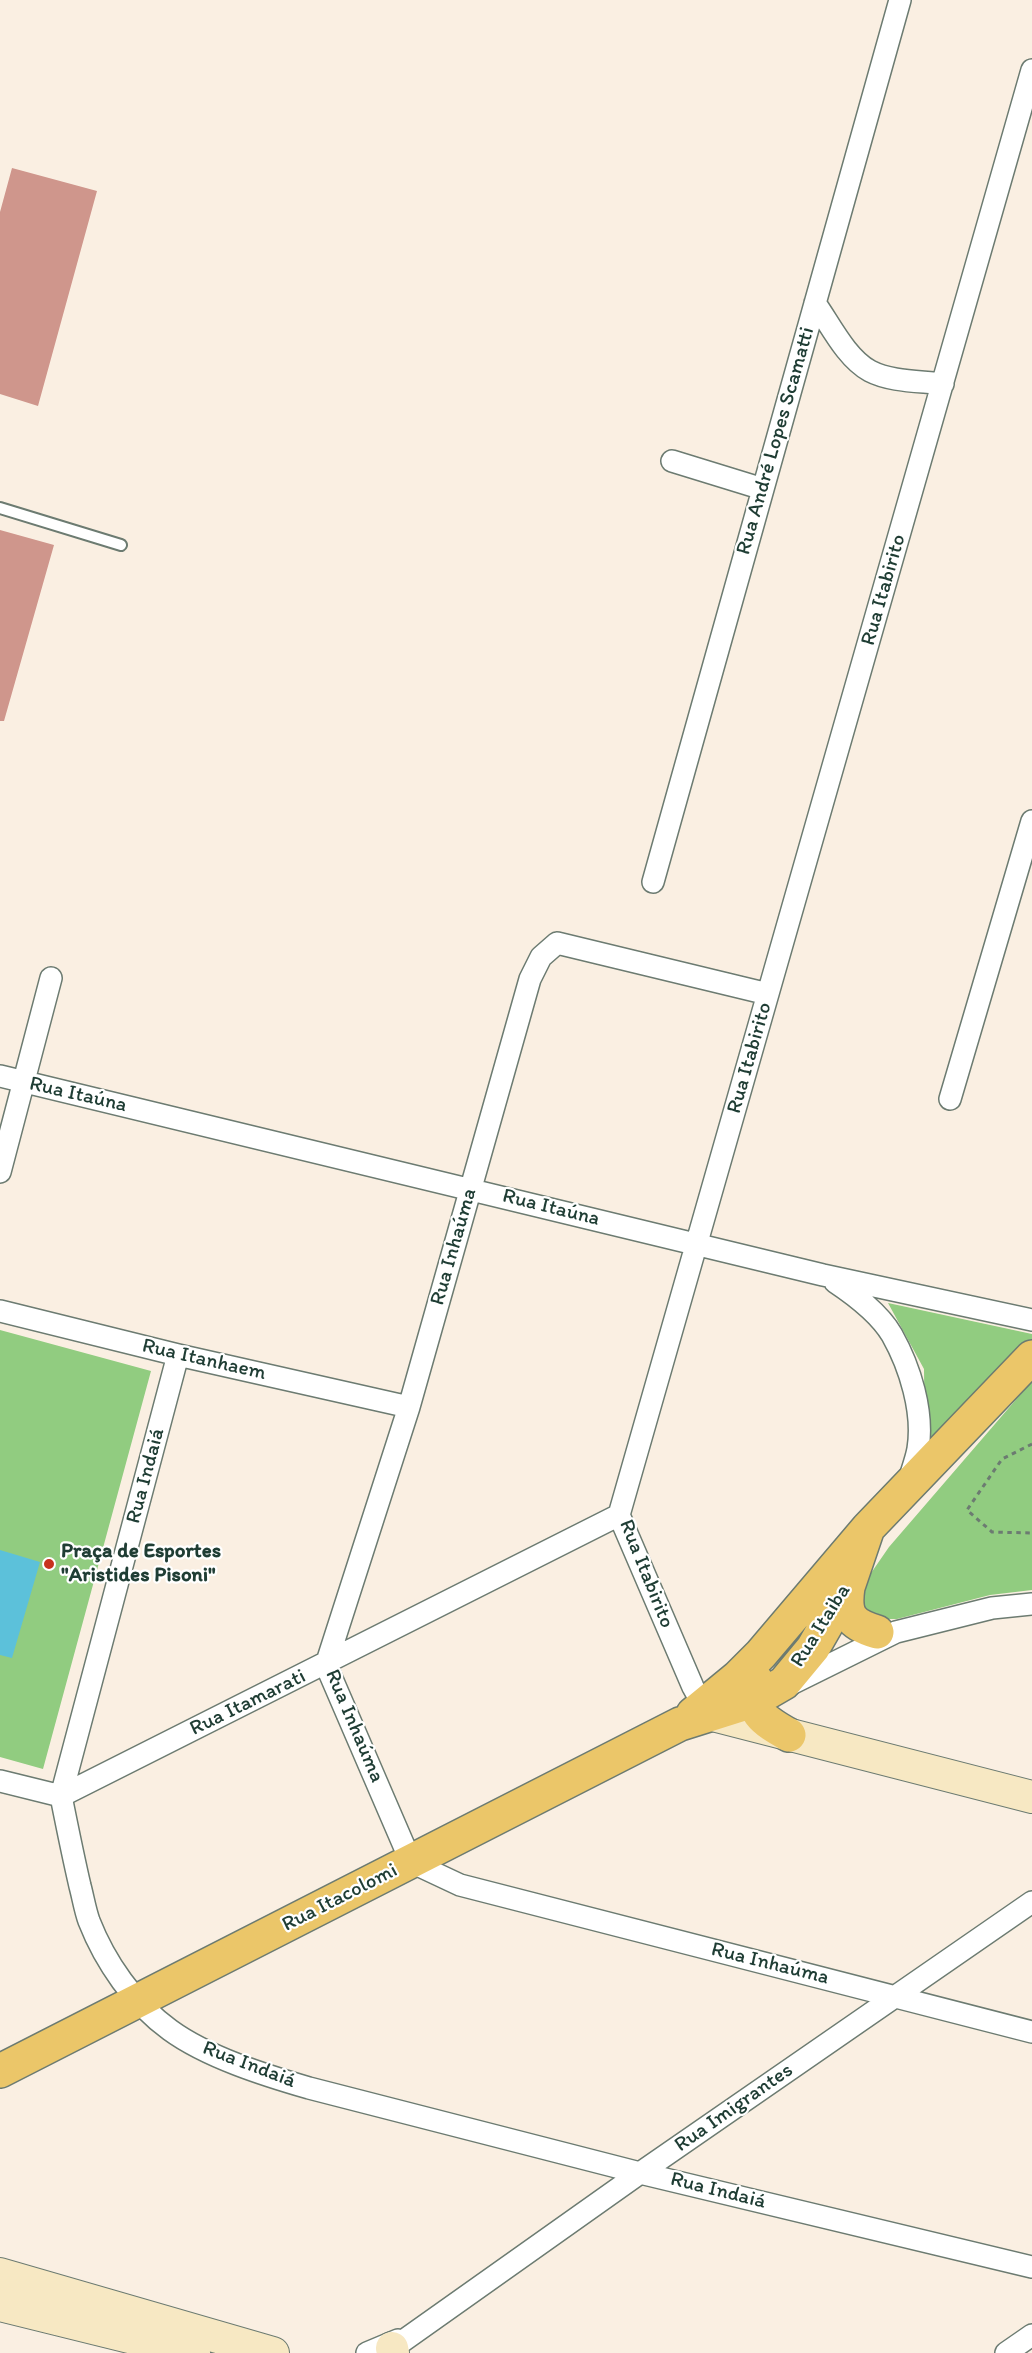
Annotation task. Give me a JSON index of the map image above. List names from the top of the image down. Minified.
{"streets":{"main road":["Rua Itaiba","Rua Itacolomi"],"street":["Rua André Lopes Scamatti","Rua Itabirito","Rua Itaúna","Rua Inhaúma","Rua Itanhaem","Rua Indaiá","Rua Itamarati","Rua Imigrantes"]},"crossings":[["Rua Itabirito","Rua Itaúna"],["Rua Itabirito","Rua Inhaúma"],["Rua Itabirito","Rua Itaiba"],["Rua Itabirito","Rua Itamarati"],["Rua Itabirito","Rua Itacolomi"],["Rua Itaúna","Rua Inhaúma"],["Rua Inhaúma","Rua Itanhaem"],["Rua Inhaúma","Rua Itamarati"],["Rua Inhaúma","Rua Itacolomi"],["Rua Inhaúma","Rua Imigrantes"],["Rua Itanhaem","Rua Indaiá"],["Rua Indaiá","Rua Itamarati"],["Rua Indaiá","Rua Itacolomi"],["Rua Indaiá","Rua Imigrantes"],["Rua Itaiba","Rua Itacolomi"]],"places":["Praça de Esportes \"Aristides Pisoni\""]}
